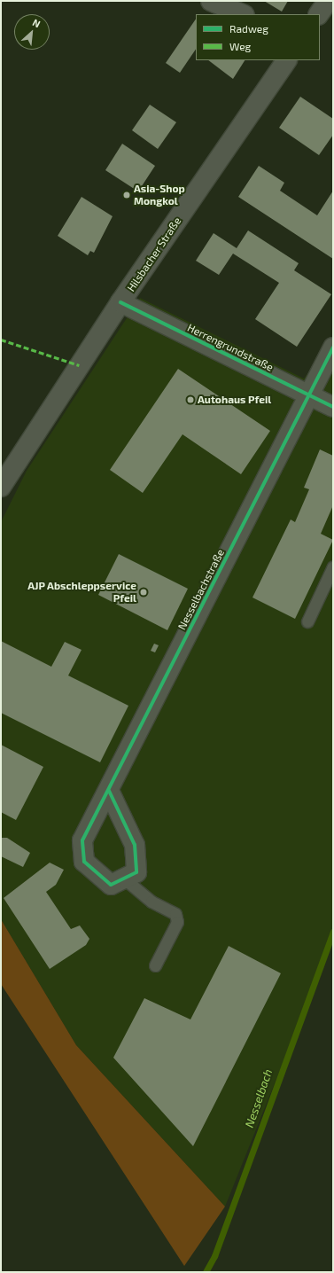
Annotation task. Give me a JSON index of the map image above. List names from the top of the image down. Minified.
{"streets":{"street":["Hilsbacher Straße","Herrengrundstraße","Nesselbachstraße"]},"crossings":[["Hilsbacher Straße","Herrengrundstraße"],["Herrengrundstraße","Nesselbachstraße"]],"water":["Nesselbach"],"places":["Asia-Shop Mongkol","Autohaus Pfeil","AJP Abschleppservice Pfeil"],"legend":["Radweg","Weg"],"north":"top right"}
